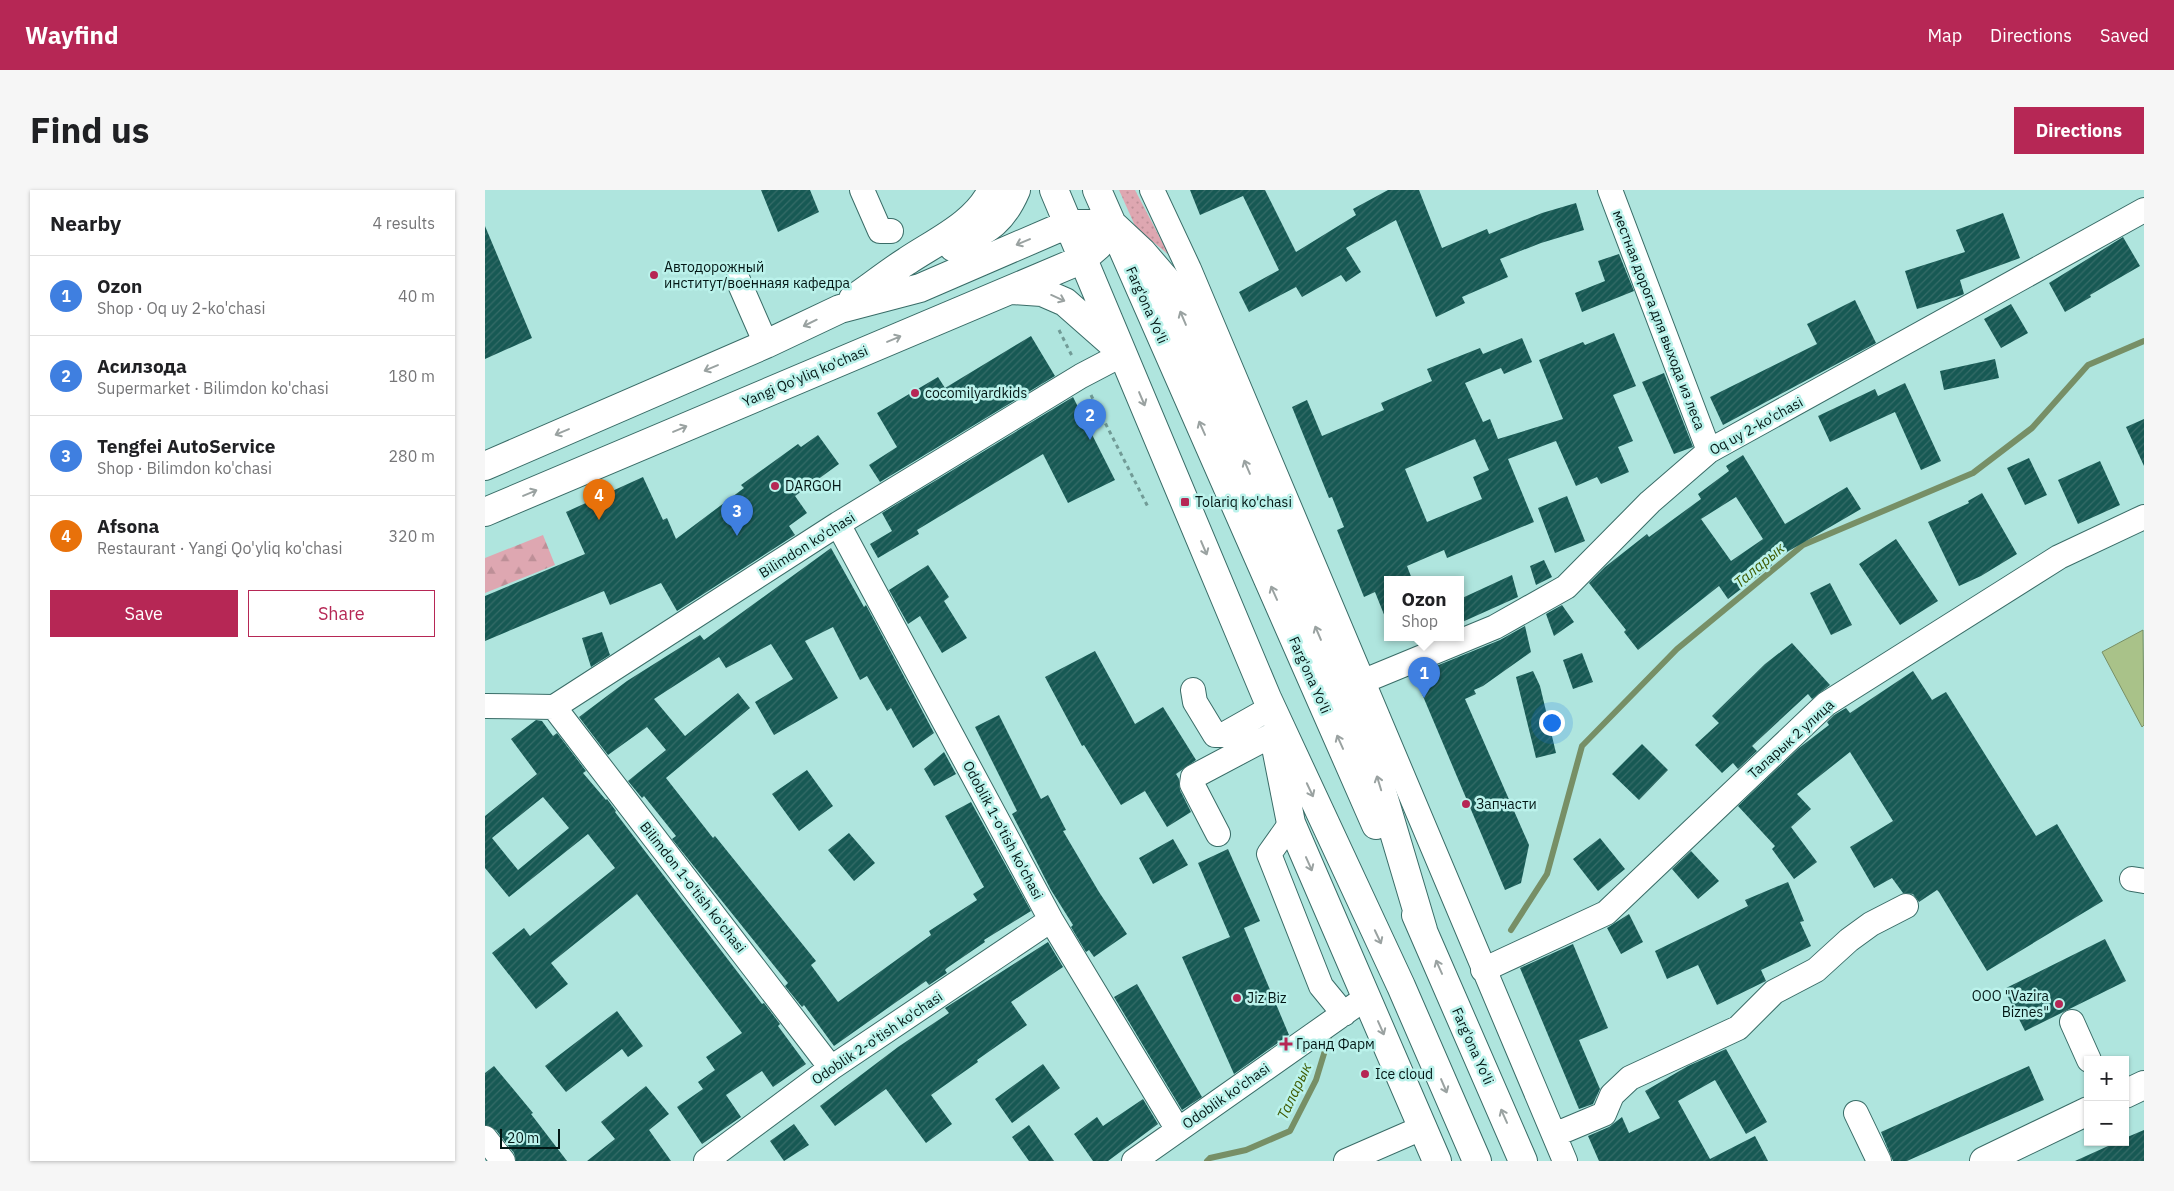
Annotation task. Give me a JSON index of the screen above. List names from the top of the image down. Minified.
{"streets":{"main road":["Farg'ona Yo'li","Yangi Qo'yliq ko'chasi"],"street":["местная дорога для выхода из леса","Oq uy 2-ko'chasi","Bilimdon ko'chasi","Таларык 2 улица","Odoblik 1-o'tish ko'chasi","Bilimdon 1-o'tish ko'chasi","Odoblik 2-o'tish ko'chasi","Odoblik ko'chasi"]},"crossings":[["Farg'ona Yo'li","Yangi Qo'yliq ko'chasi"],["местная дорога для выхода из леса","Oq uy 2-ko'chasi"],["Bilimdon ko'chasi","Odoblik 1-o'tish ko'chasi"],["Bilimdon ko'chasi","Bilimdon 1-o'tish ko'chasi"],["Odoblik 1-o'tish ko'chasi","Odoblik 2-o'tish ko'chasi"],["Odoblik 1-o'tish ko'chasi","Odoblik ko'chasi"],["Bilimdon 1-o'tish ko'chasi","Odoblik 2-o'tish ko'chasi"]],"water":["Таларык"],"places":{"other":["Автодорожный институт/военнаяя кафедра","cocomilyardkids","DARGOH","Запчасти","Jiz Biz","OOO \"Vazira Biznes\"","Ice cloud"],"transit":["Tolariq ko'chasi"],"health":["Гранд Фарм"]},"scale_bar":"20 m","page":{"header":"Wayfind","nav":["Map","Directions","Saved"],"title":"Find us","buttons":["Directions",["Save","Share"]],"heading":["Nearby","4 results"],"list":[{"mark":"1","name":"Ozon","note":"Shop · Oq uy 2-ko'chasi","value":"40 m"},{"mark":"2","name":"Асилзода","note":"Supermarket · Bilimdon ko'chasi","value":"180 m"},{"mark":"3","name":"Tengfei AutoService","note":"Shop · Bilimdon ko'chasi","value":"280 m"},{"mark":"4","name":"Afsona","note":"Restaurant · Yangi Qo'yliq ko'chasi","value":"320 m"}],"pins":["2","4","3","1"],"popup":["Ozon","Shop"],"map_buttons":["+","−"],"scale":"20 m"}}
